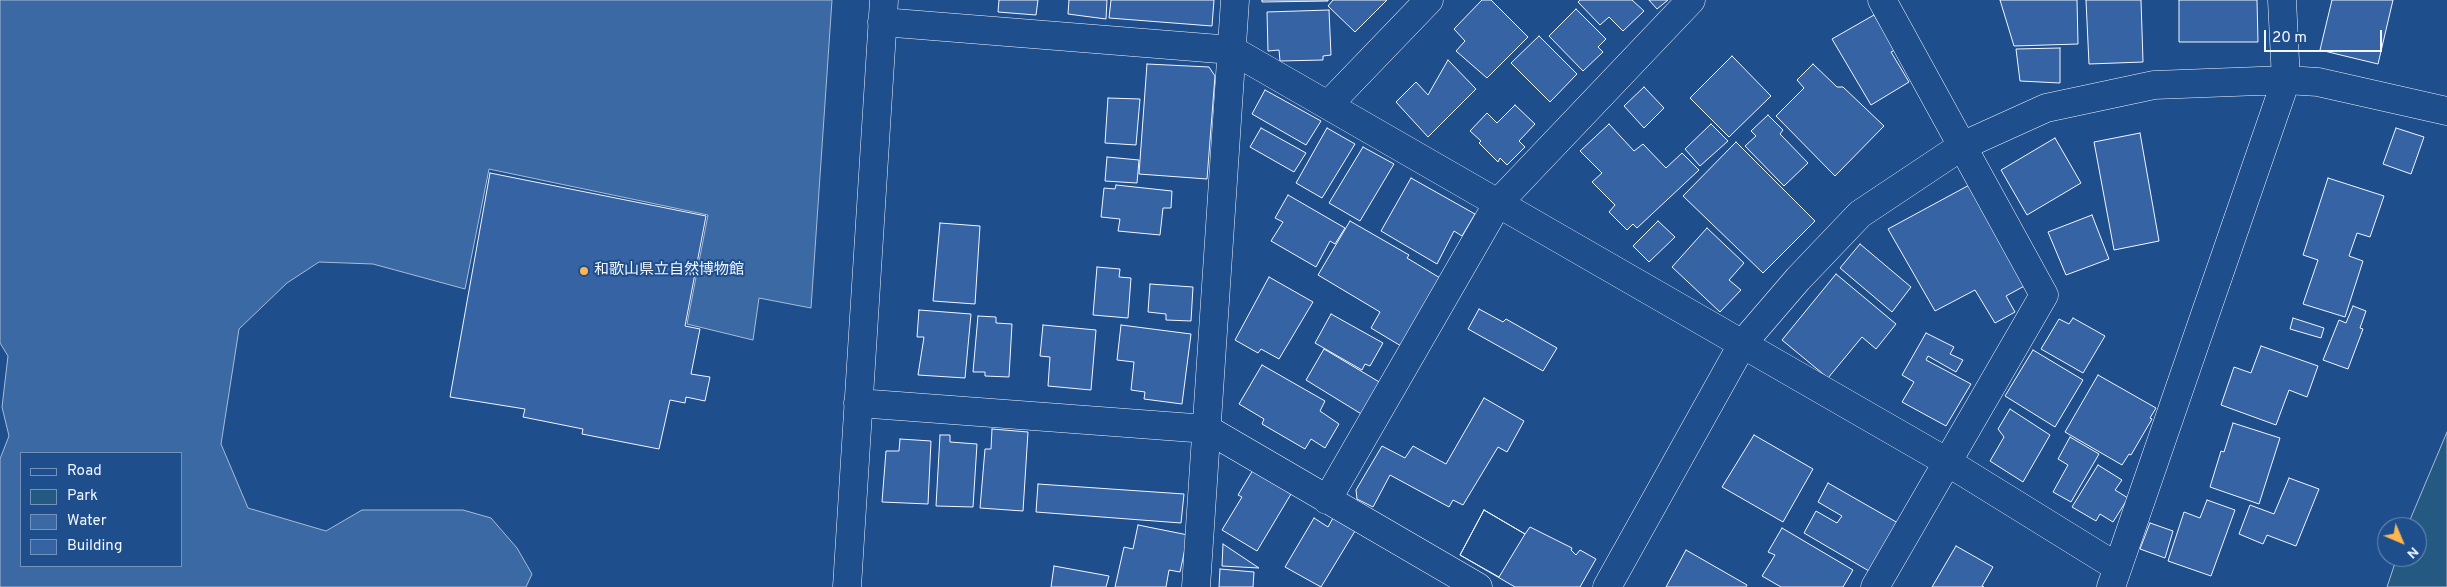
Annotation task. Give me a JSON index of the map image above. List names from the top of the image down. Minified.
{"places":["和歌山県立自然博物館"],"legend":["Road","Park","Water","Building"],"scale_bar":"20 m","north":"bottom right"}
